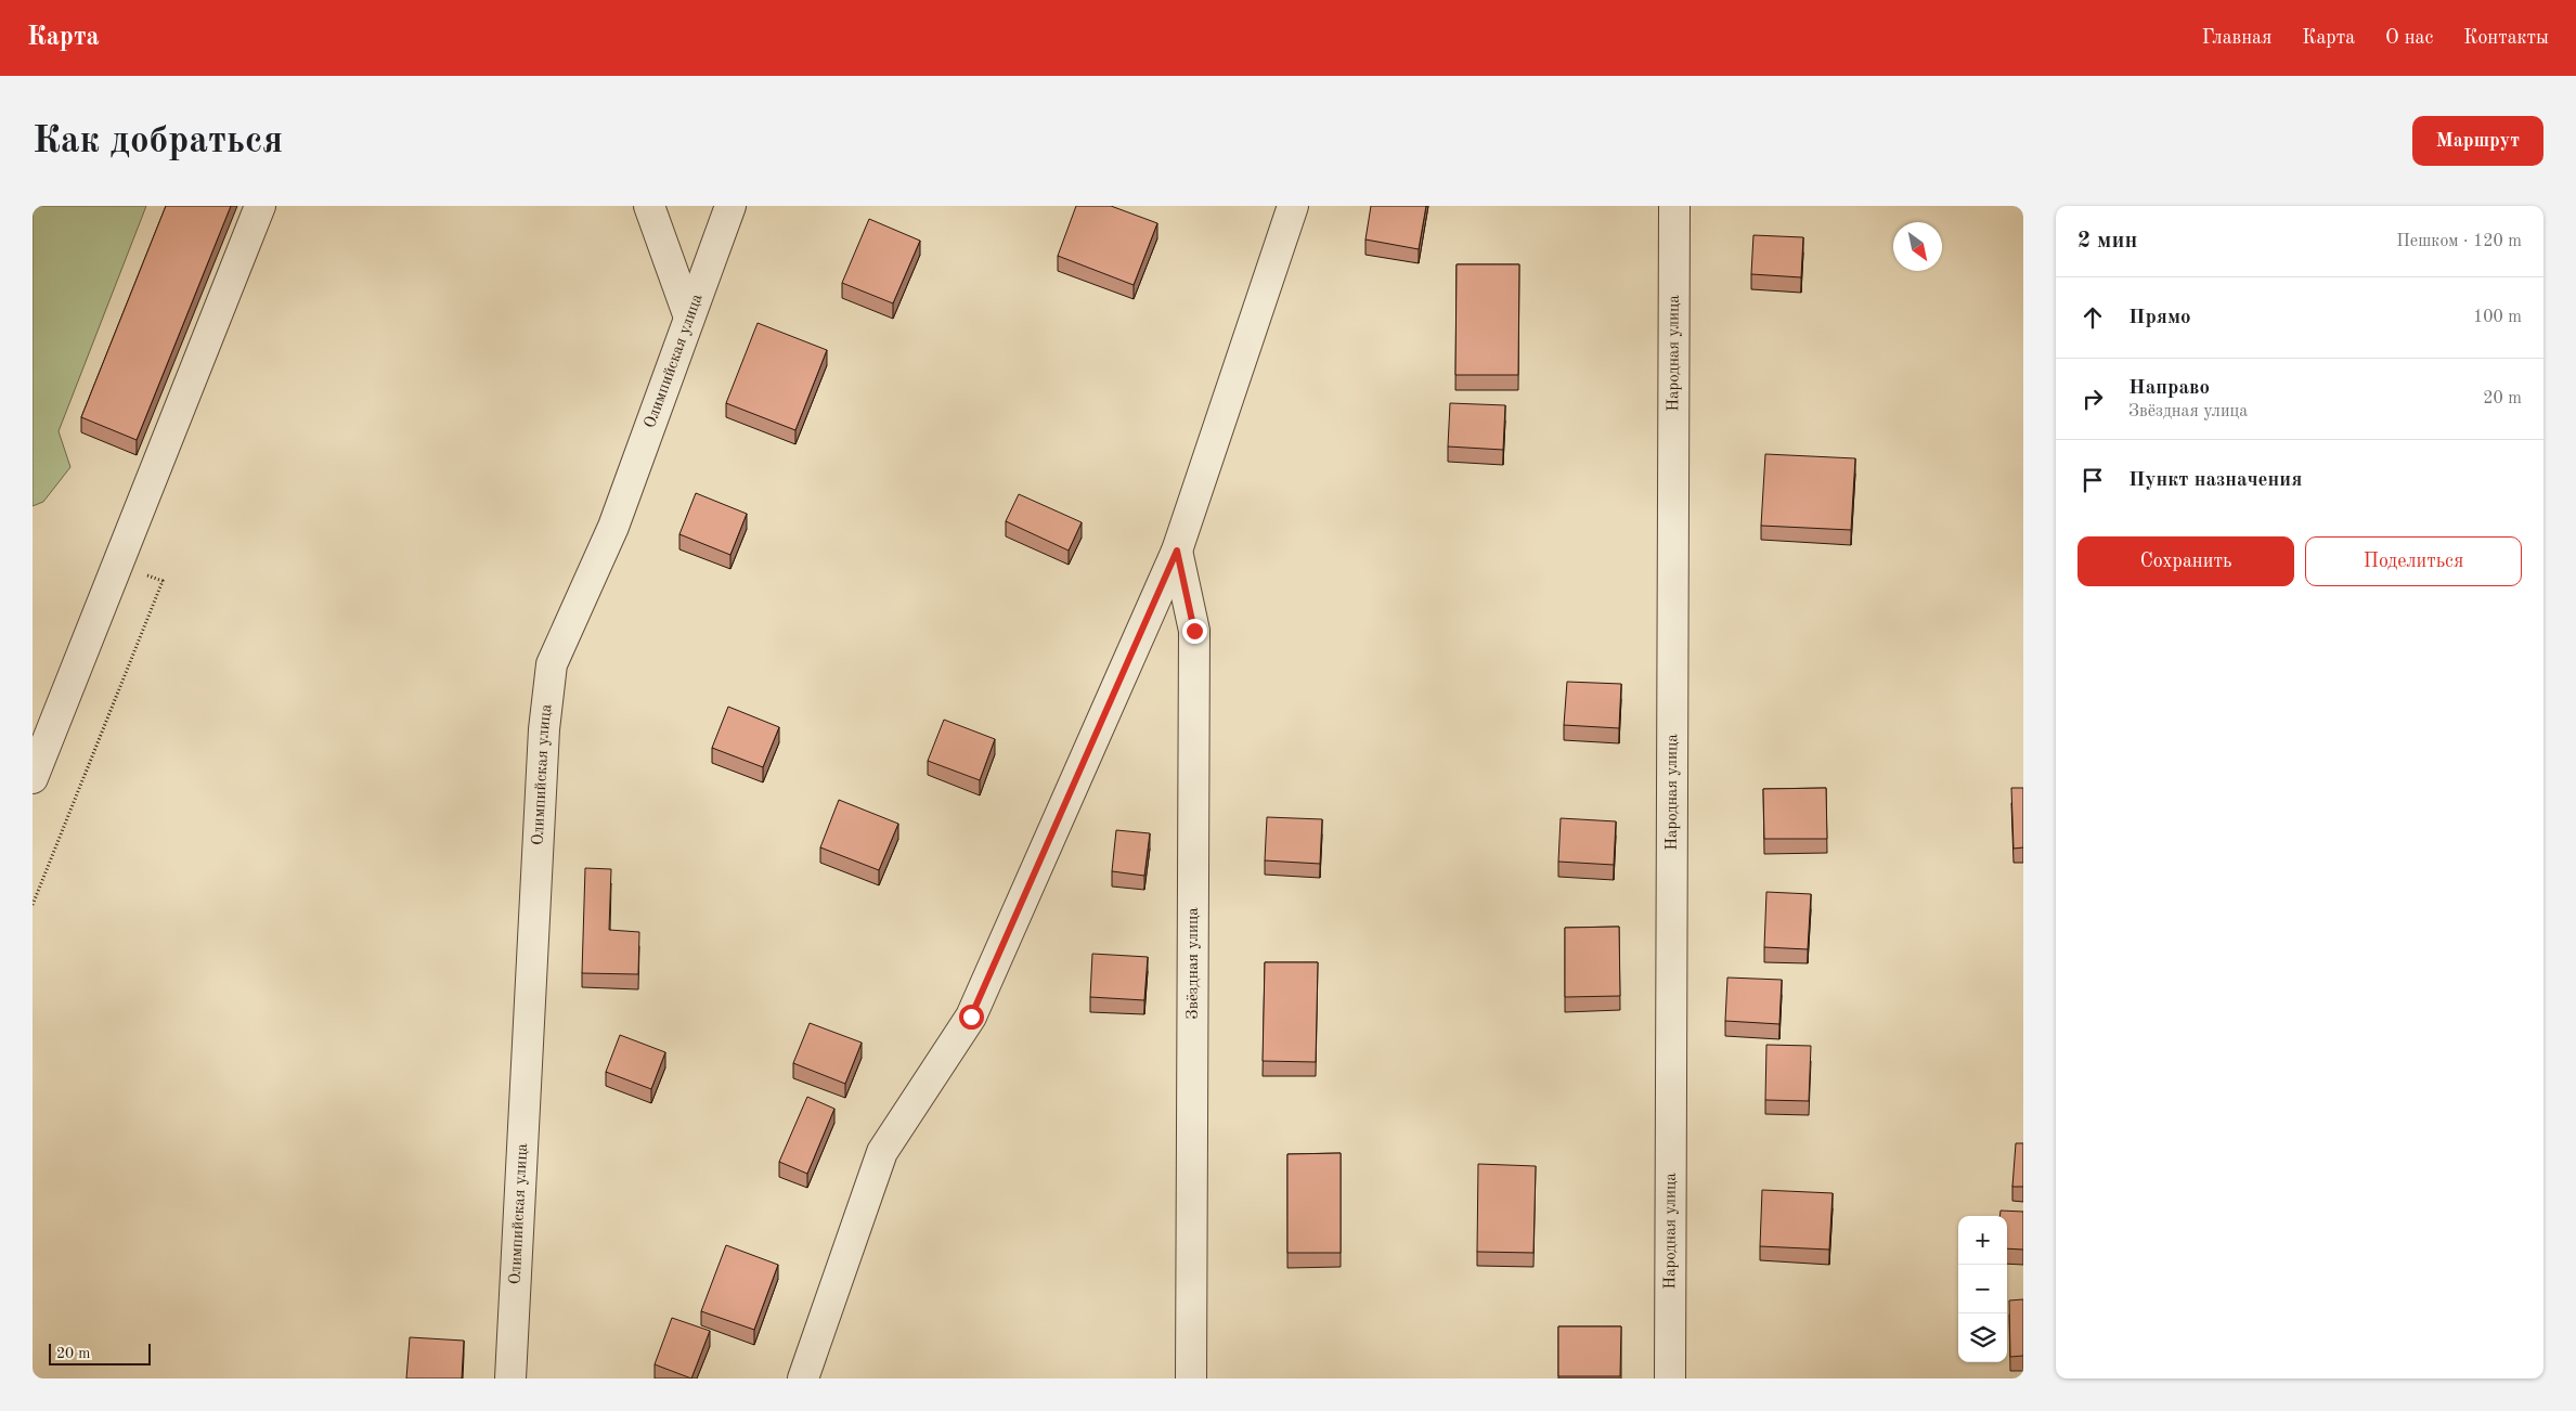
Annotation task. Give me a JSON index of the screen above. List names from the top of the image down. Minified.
{"streets":{"street":["Народная улица","Олимпийская улица","Звёздная улица"]},"scale_bar":"20 m","north":"bottom right","page":{"header":"Карта","nav":["Главная","Карта","О нас","Контакты"],"buttons":["Маршрут",["Сохранить","Поделиться"]],"title":"Как добраться","heading":["2 мин","Пешком · 120 m"],"list":[["Прямо","100 m"],["Направо","Звёздная улица","20 m"],"Пункт назначения"],"map_buttons":["+","−"],"scale":"20 m"}}
